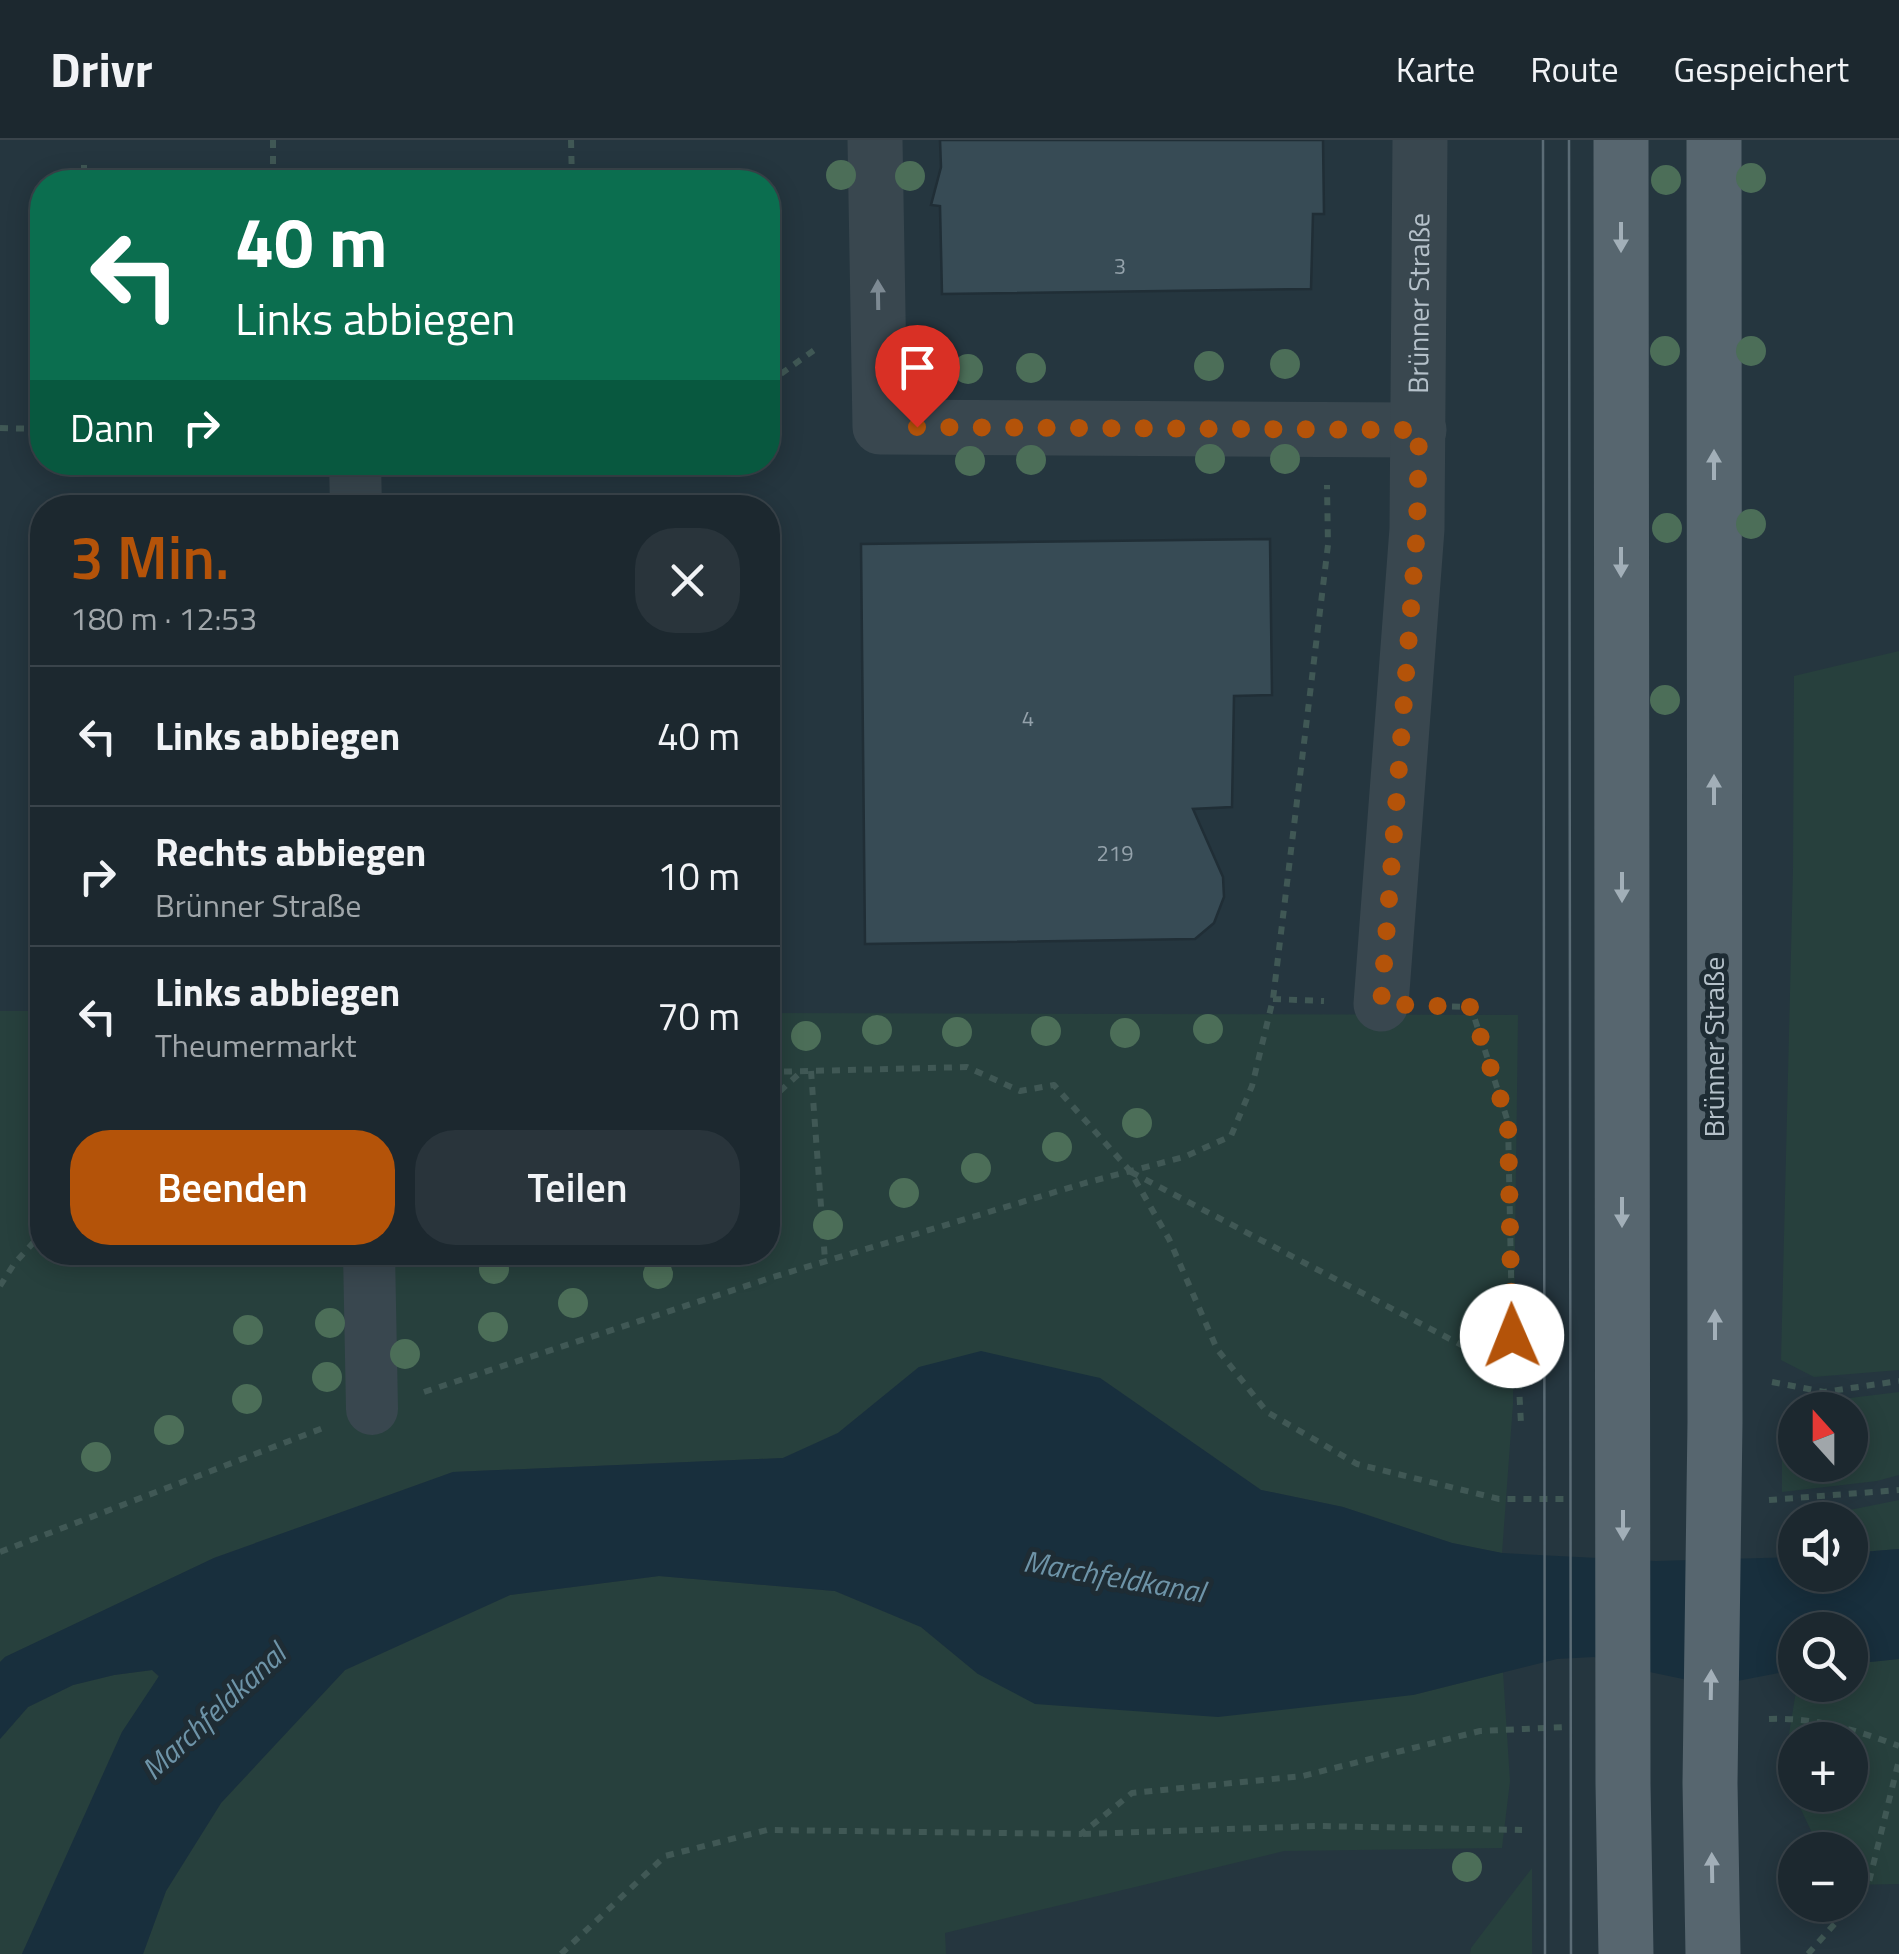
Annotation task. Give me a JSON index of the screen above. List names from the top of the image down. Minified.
{"streets":{"main road":["Brünner Straße"]},"water":["Marchfeldkanal"],"house_numbers":["3","4","219"],"north":"top","page":{"header":"Drivr","nav":["Karte","Route","Gespeichert"],"turn":["40 m","Links abbiegen"],"then":"Dann","heading":["3 Min.","180 m · 12:53"],"list":[{"name":"Links abbiegen","value":"40 m"},{"name":"Rechts abbiegen","note":"Brünner Straße","value":"10 m"},{"name":"Links abbiegen","note":"Theumermarkt","value":"70 m"}],"buttons":["Beenden","Teilen"],"map_buttons":["+","−"]}}
